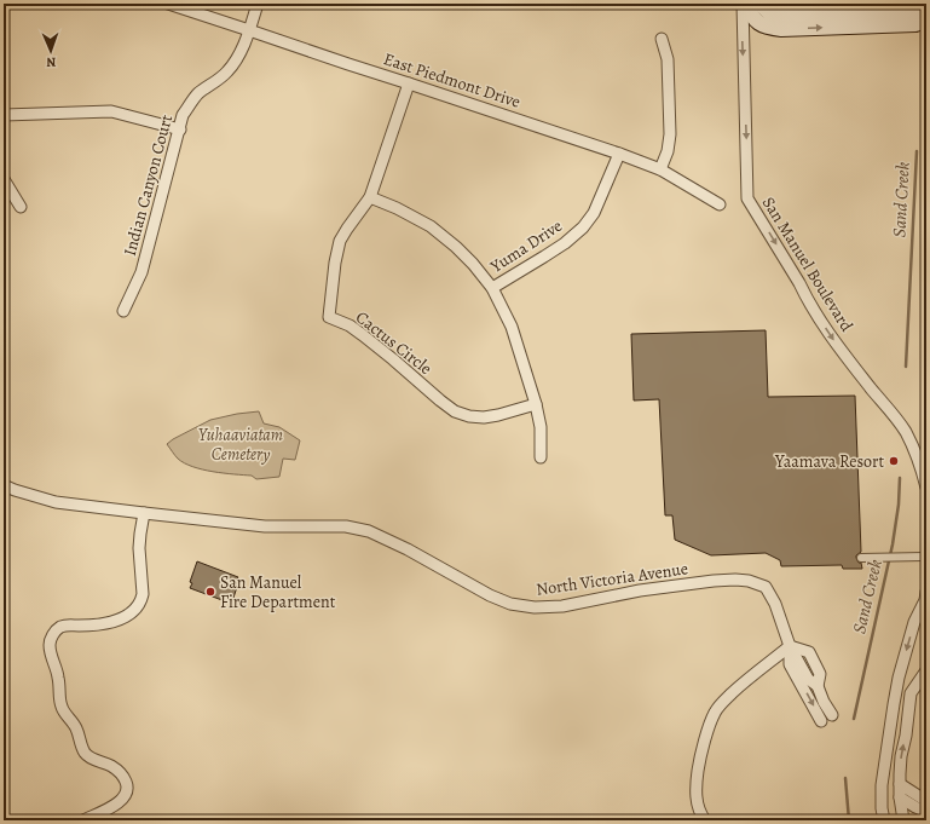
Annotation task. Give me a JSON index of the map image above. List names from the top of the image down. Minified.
{"streets":{"street":["East Piedmont Drive","Indian Canyon Court","Yuma Drive","San Manuel Boulevard","Cactus Circle","North Victoria Avenue"]},"crossings":[["East Piedmont Drive","Indian Canyon Court"],["East Piedmont Drive","Yuma Drive"],["East Piedmont Drive","Cactus Circle"]],"one_way":["San Manuel Boulevard"],"water":["Sand Creek"],"parks":["Yuhaaviatam Cemetery"],"places":["Yaamava Resort","San Manuel Fire Department"],"north":"bottom"}
